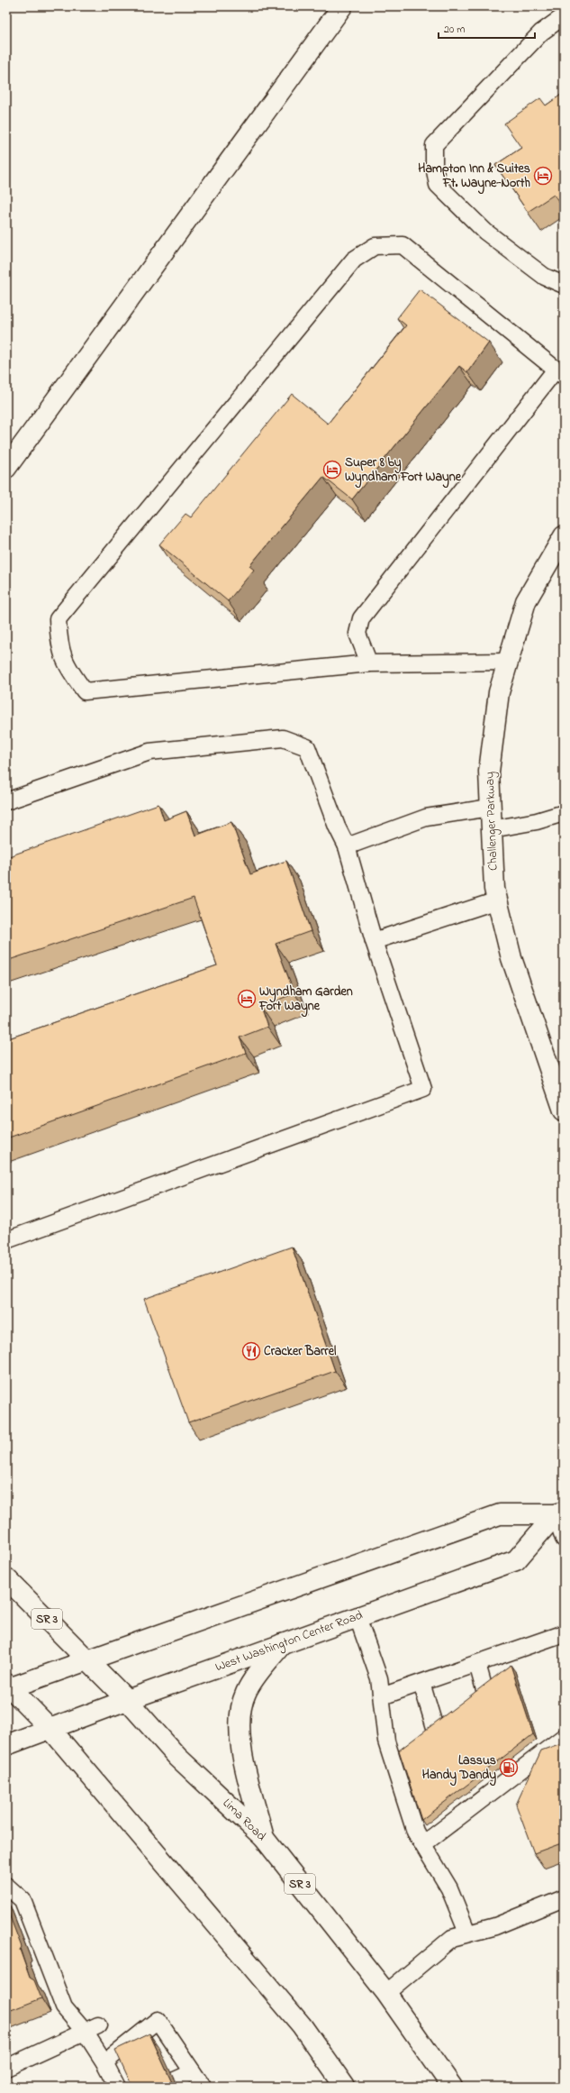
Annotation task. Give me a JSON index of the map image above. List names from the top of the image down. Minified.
{"streets":{"main road":["Challenger Parkway","SR 3","West Washington Center Road","Lima Road"]},"crossings":[["West Washington Center Road","Lima Road"]],"places":{"hotel":["Hampton Inn & Suites Ft. Wayne-North","Super 8 by Wyndham Fort Wayne","Wyndham Garden Fort Wayne"],"restaurant":["Cracker Barrel"],"fuel station":["Lassus Handy Dandy"]},"scale_bar":"20 m"}
